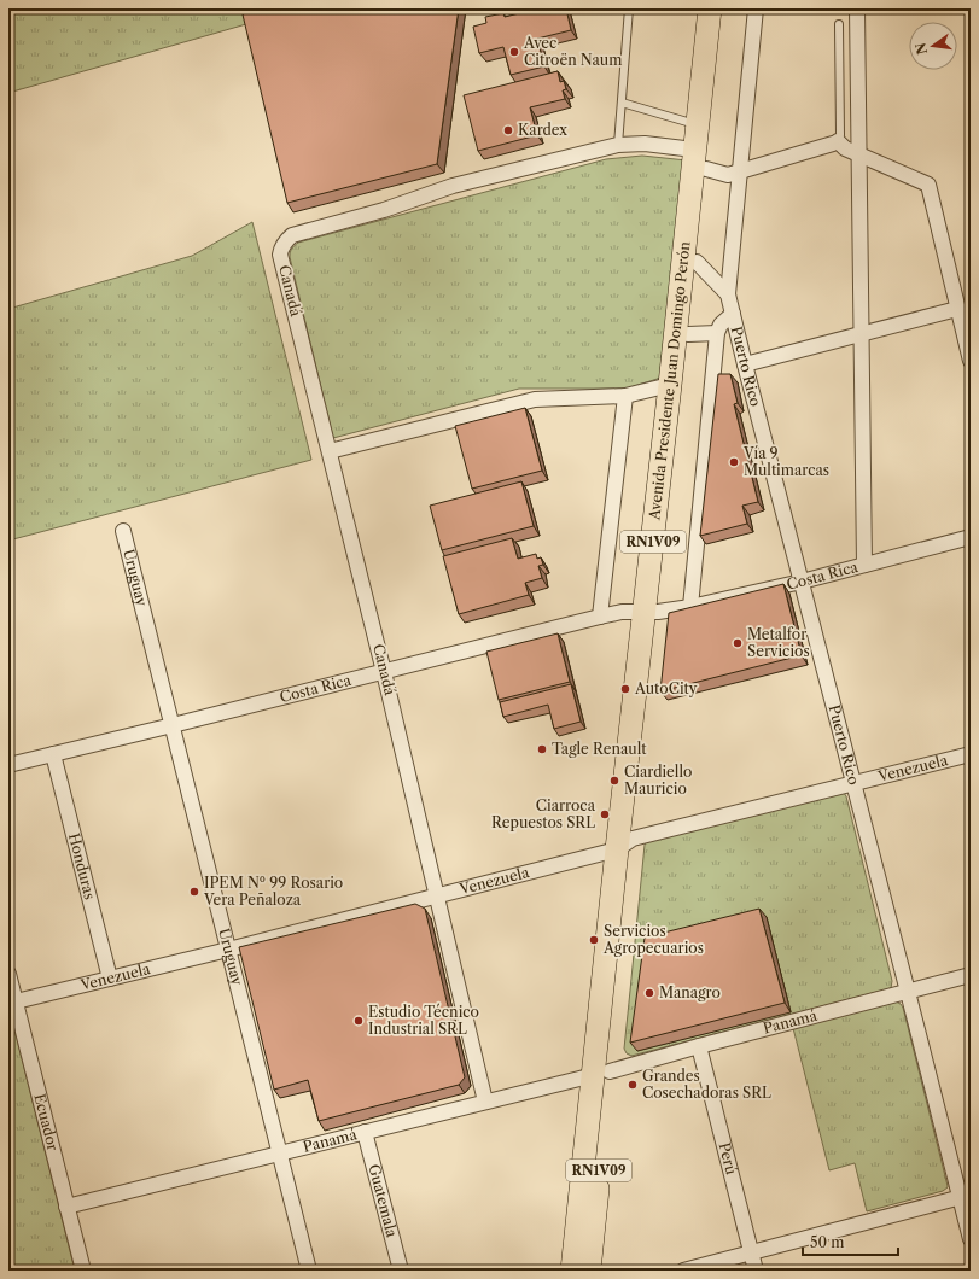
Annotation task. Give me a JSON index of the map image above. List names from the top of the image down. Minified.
{"streets":{"main road":["Avenida Presidente Juan Domingo Perón","RN1V09"],"street":["Canadá","Puerto Rico","Costa Rica","Uruguay","Venezuela","Honduras","Panamá","Ecuador","Perú","Guatemala"]},"crossings":[["Canadá","Costa Rica"],["Canadá","Venezuela"],["Canadá","Panamá"],["Puerto Rico","Avenida Presidente Juan Domingo Perón"],["Puerto Rico","Costa Rica"],["Puerto Rico","Venezuela"],["Puerto Rico","Panamá"],["Avenida Presidente Juan Domingo Perón","Costa Rica"],["Avenida Presidente Juan Domingo Perón","Venezuela"],["Avenida Presidente Juan Domingo Perón","Panamá"],["Costa Rica","Uruguay"],["Costa Rica","Honduras"],["Uruguay","Venezuela"],["Uruguay","Panamá"],["Venezuela","Honduras"],["Venezuela","Ecuador"],["Panamá","Ecuador"],["Panamá","Perú"],["Panamá","Guatemala"]],"places":["Avec Citroën Naum","Kardex","Vía 9 Multimarcas","Metalfor Servicios","AutoCity","Tagle Renault","Ciardiello Mauricio","Ciarroca Repuestos SRL","IPEM Nº 99 Rosario Vera Peñaloza","Servicios Agropecuarios","Managro","Estudio Técnico Industrial SRL","Grandes Cosechadoras SRL"],"scale_bar":"50 m","north":"left"}
